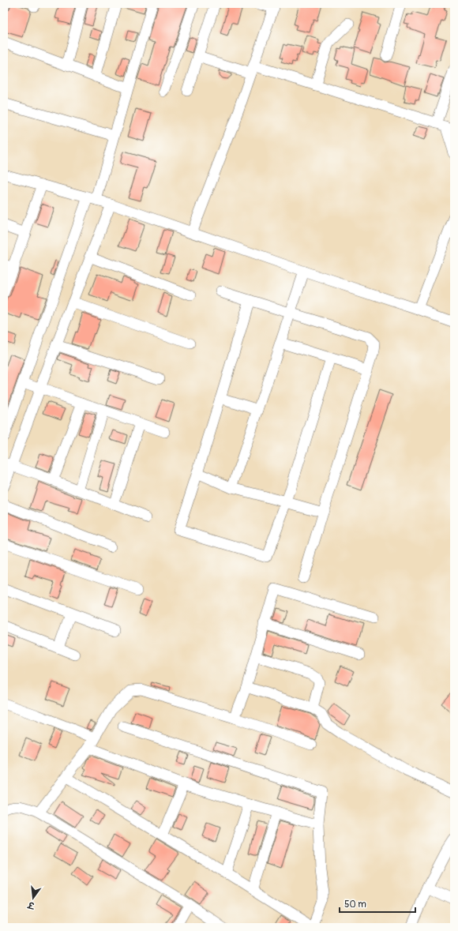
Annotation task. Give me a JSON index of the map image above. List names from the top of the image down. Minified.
{"scale_bar":"50 m","north":"bottom"}
